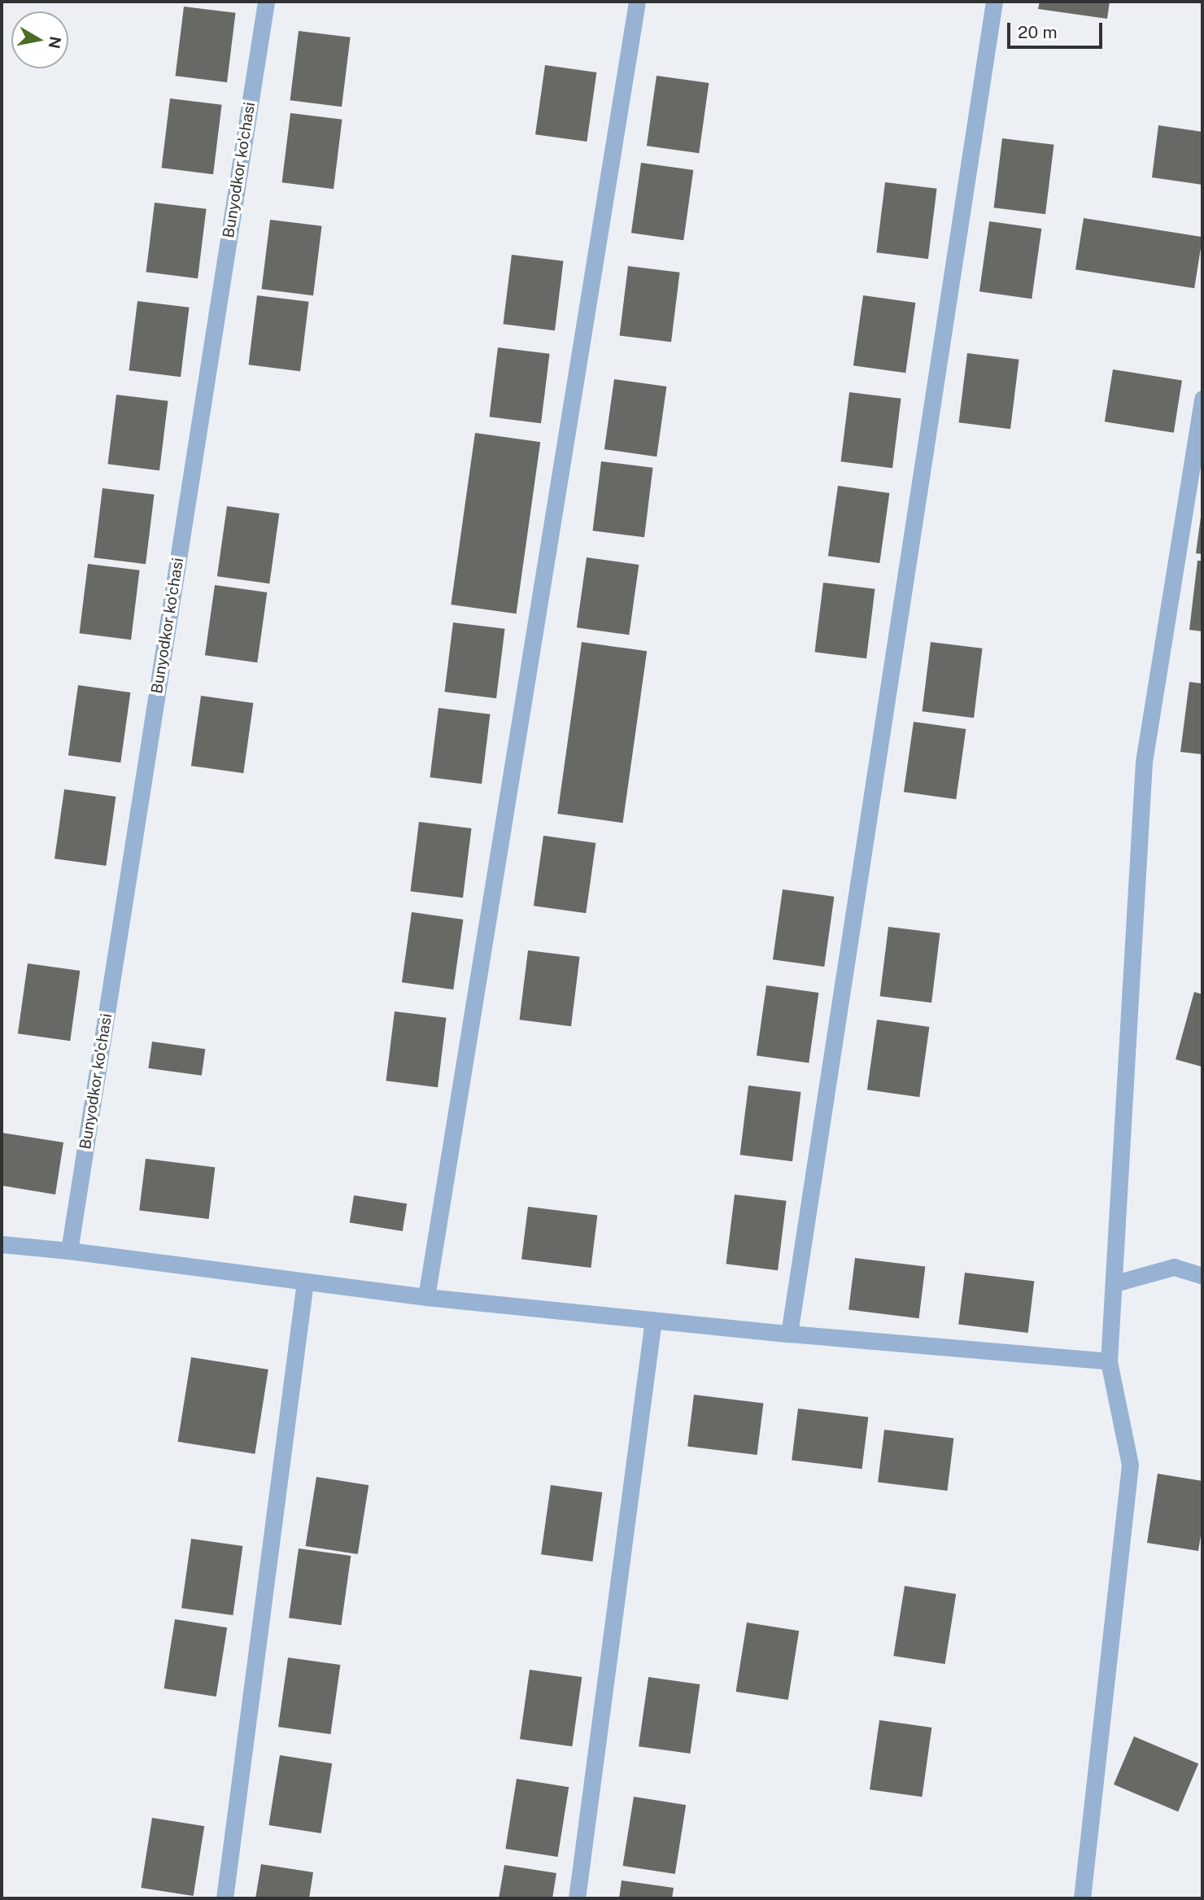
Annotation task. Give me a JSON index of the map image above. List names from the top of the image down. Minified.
{"streets":{"street":["Bunyodkor ko'chasi"]},"scale_bar":"20 m","north":"right"}
